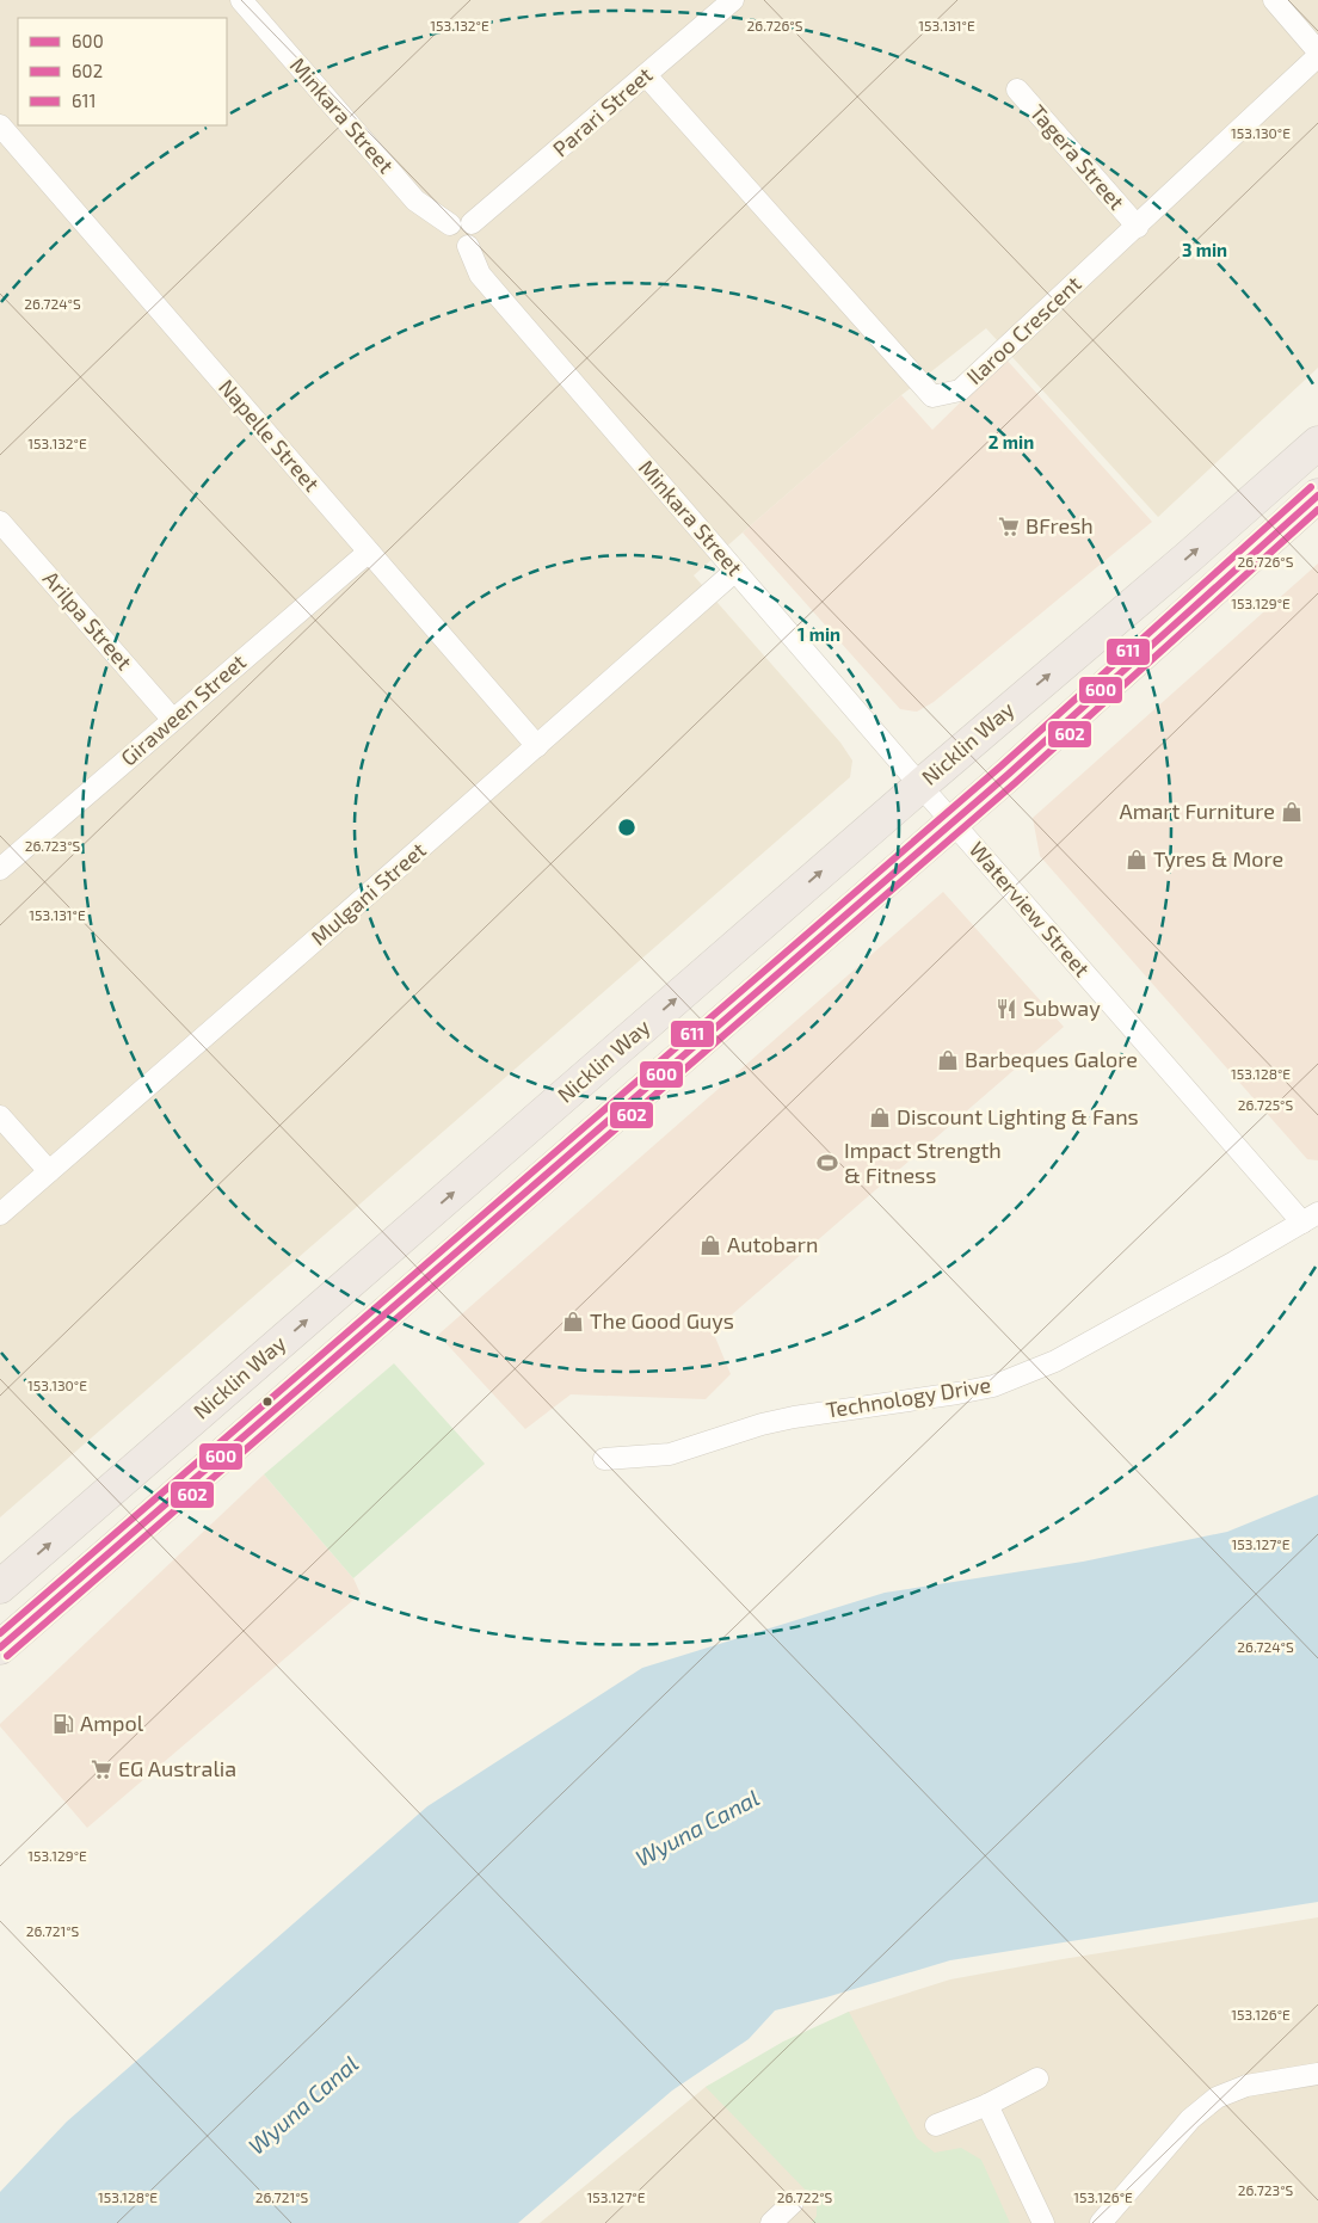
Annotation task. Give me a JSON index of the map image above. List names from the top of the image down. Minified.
{"streets":{"highway":["Nicklin Way"],"street":["Parari Street","Minkara Street","Tagera Street","Ilaroo Crescent","Napelle Street","Arilpa Street","Giraween Street","Mulgani Street","Waterview Street","Technology Drive"]},"crossings":[["Parari Street","Minkara Street"],["Parari Street","Ilaroo Crescent"],["Minkara Street","Nicklin Way"],["Minkara Street","Mulgani Street"],["Minkara Street","Waterview Street"],["Tagera Street","Ilaroo Crescent"],["Napelle Street","Giraween Street"],["Napelle Street","Mulgani Street"],["Arilpa Street","Giraween Street"],["Nicklin Way","Waterview Street"],["Waterview Street","Technology Drive"]],"water":["Wyuna Canal"],"places":{"supermarket":["BFresh","EG Australia"],"shop":["Amart Furniture","Tyres & More","Barbeques Galore","Discount Lighting & Fans","Autobarn","The Good Guys"],"restaurant":["Subway"],"sports":["Impact Strength & Fitness"],"fuel station":["Ampol"]},"lines":["transit line 611","transit line 600","transit line 602"],"legend":["600","602","611"],"coordinates":["153.132°E","153.131°E","26.726°S","153.130°E","26.724°S","153.129°E","26.723°S","153.128°E","26.725°S","153.127°E","26.721°S","153.126°E","26.722°S"],"rings":["3 min","2 min","1 min"]}
